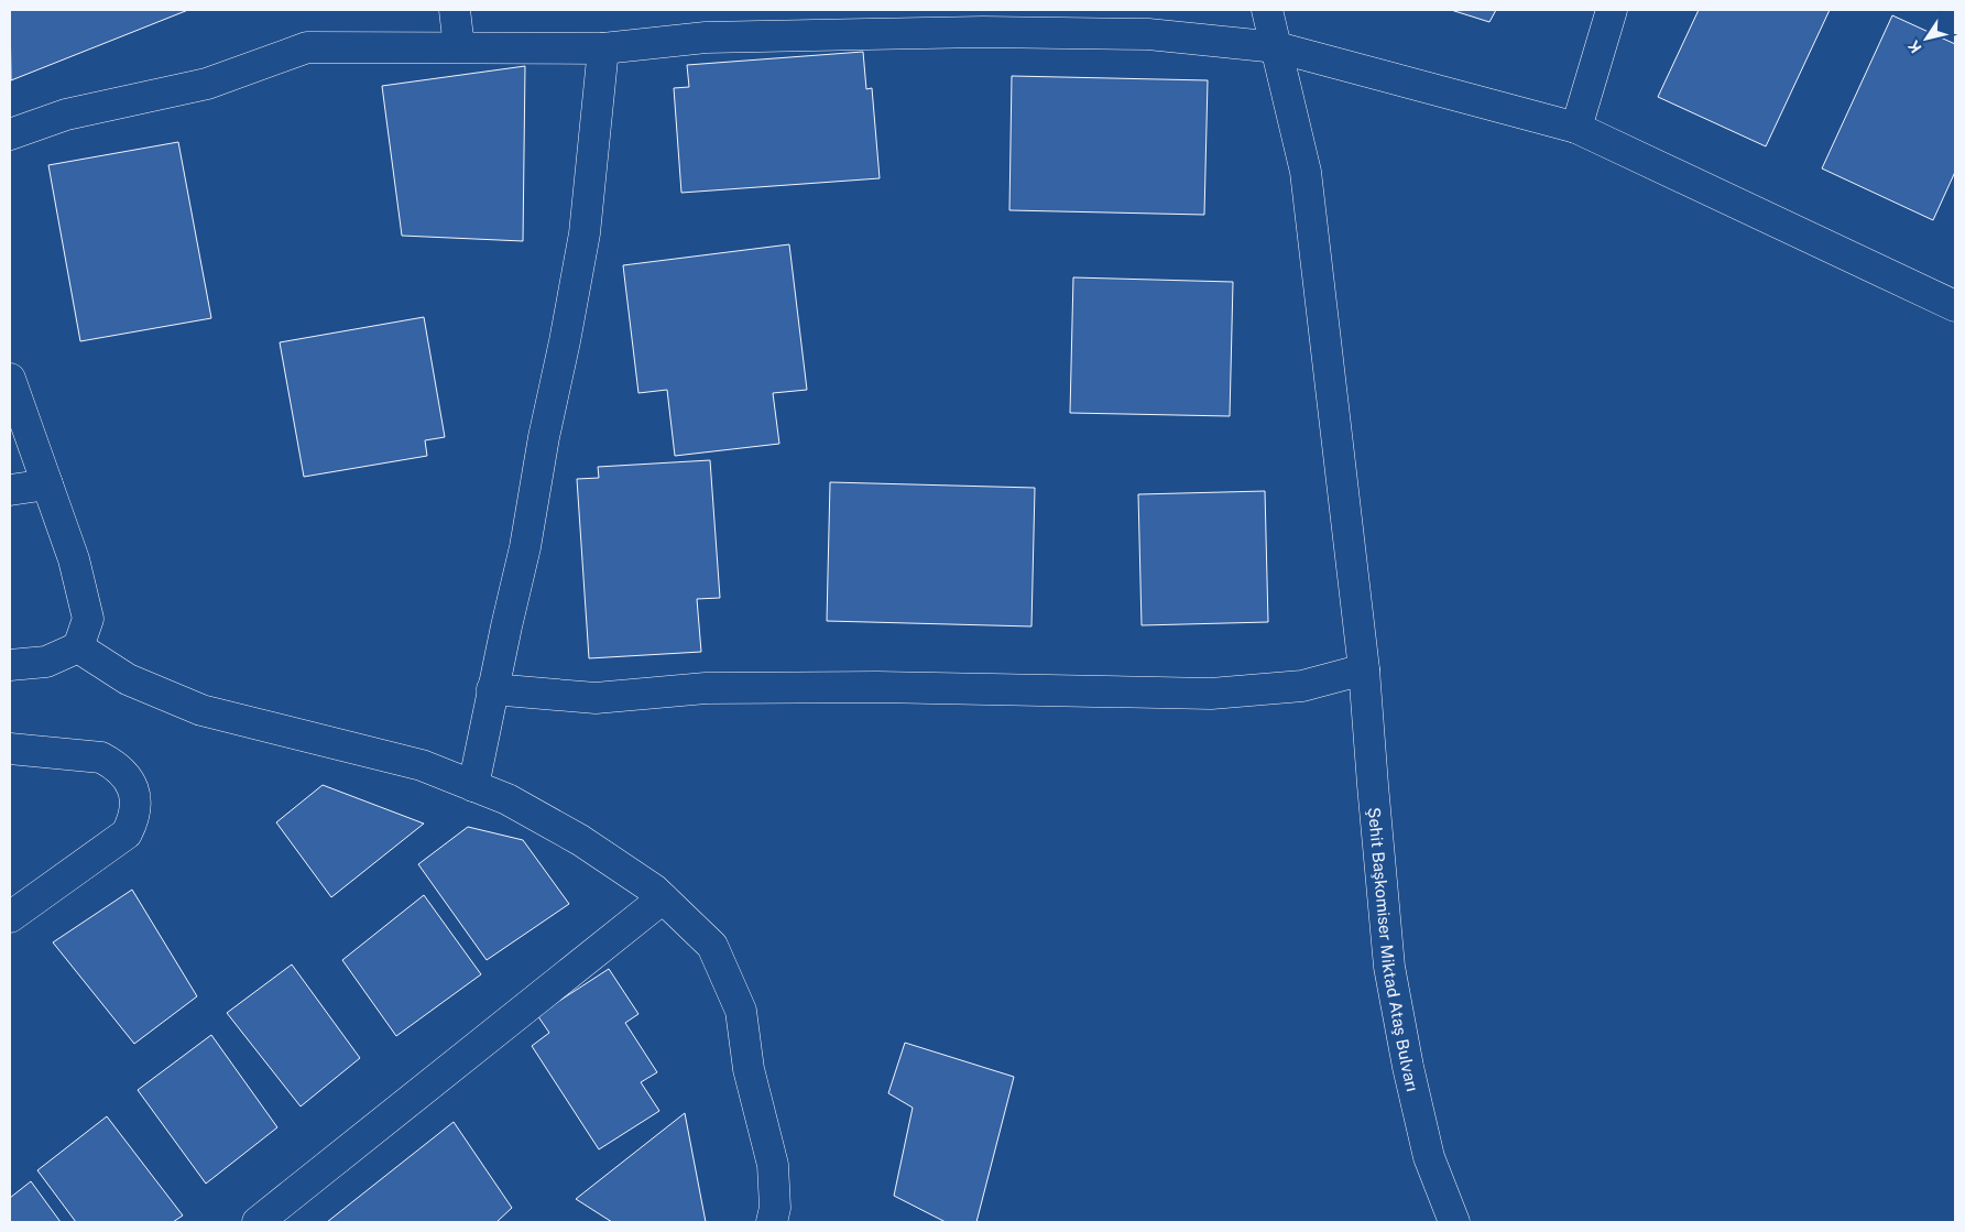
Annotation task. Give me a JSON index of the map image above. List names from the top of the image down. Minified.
{"streets":{"street":["Şehit Başkomiser Miktad Ataş Bulvarı"]},"north":"bottom left"}
